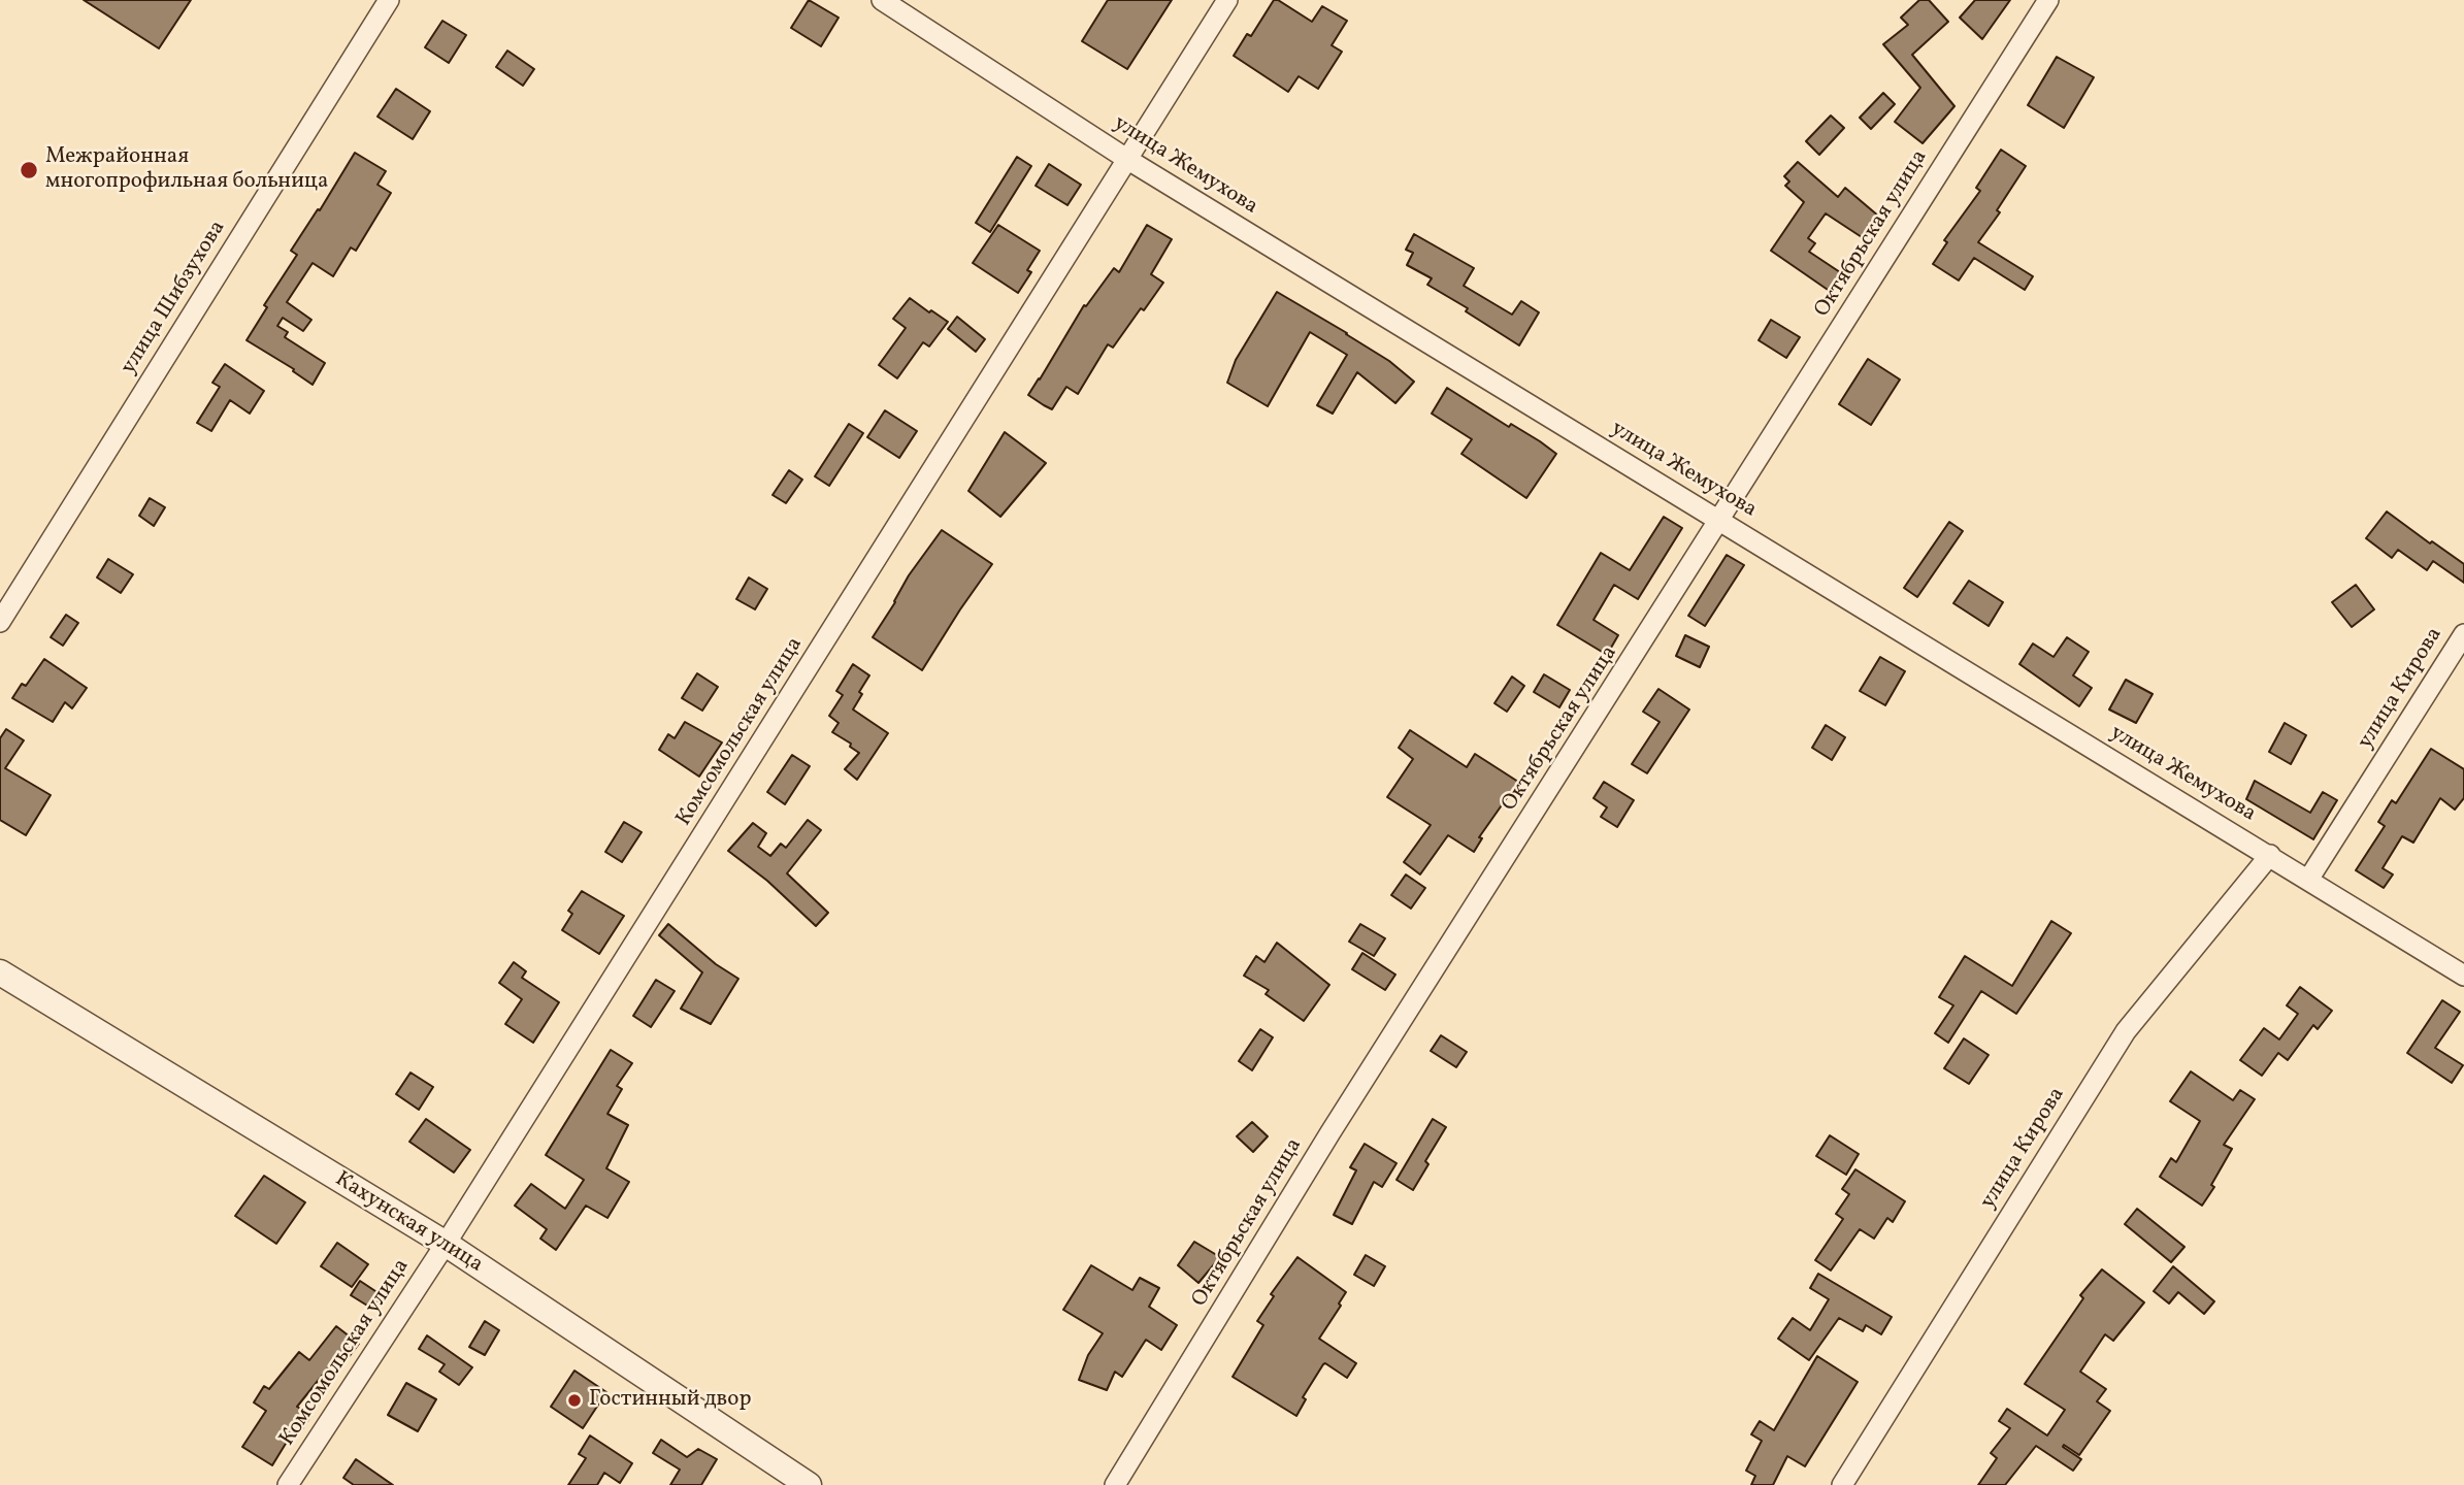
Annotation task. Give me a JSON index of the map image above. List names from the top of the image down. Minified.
{"streets":{"street":["улица Жемухова","Октябрьская улица","улица Шибзухова","улица Кирова","Комсомольская улица","Кахунская улица"]},"crossings":[["улица Жемухова","Октябрьская улица"],["улица Жемухова","улица Кирова"],["улица Жемухова","Комсомольская улица"],["Комсомольская улица","Кахунская улица"]],"places":["Межрайонная многопрофильная больница","Гостинный двор"]}
